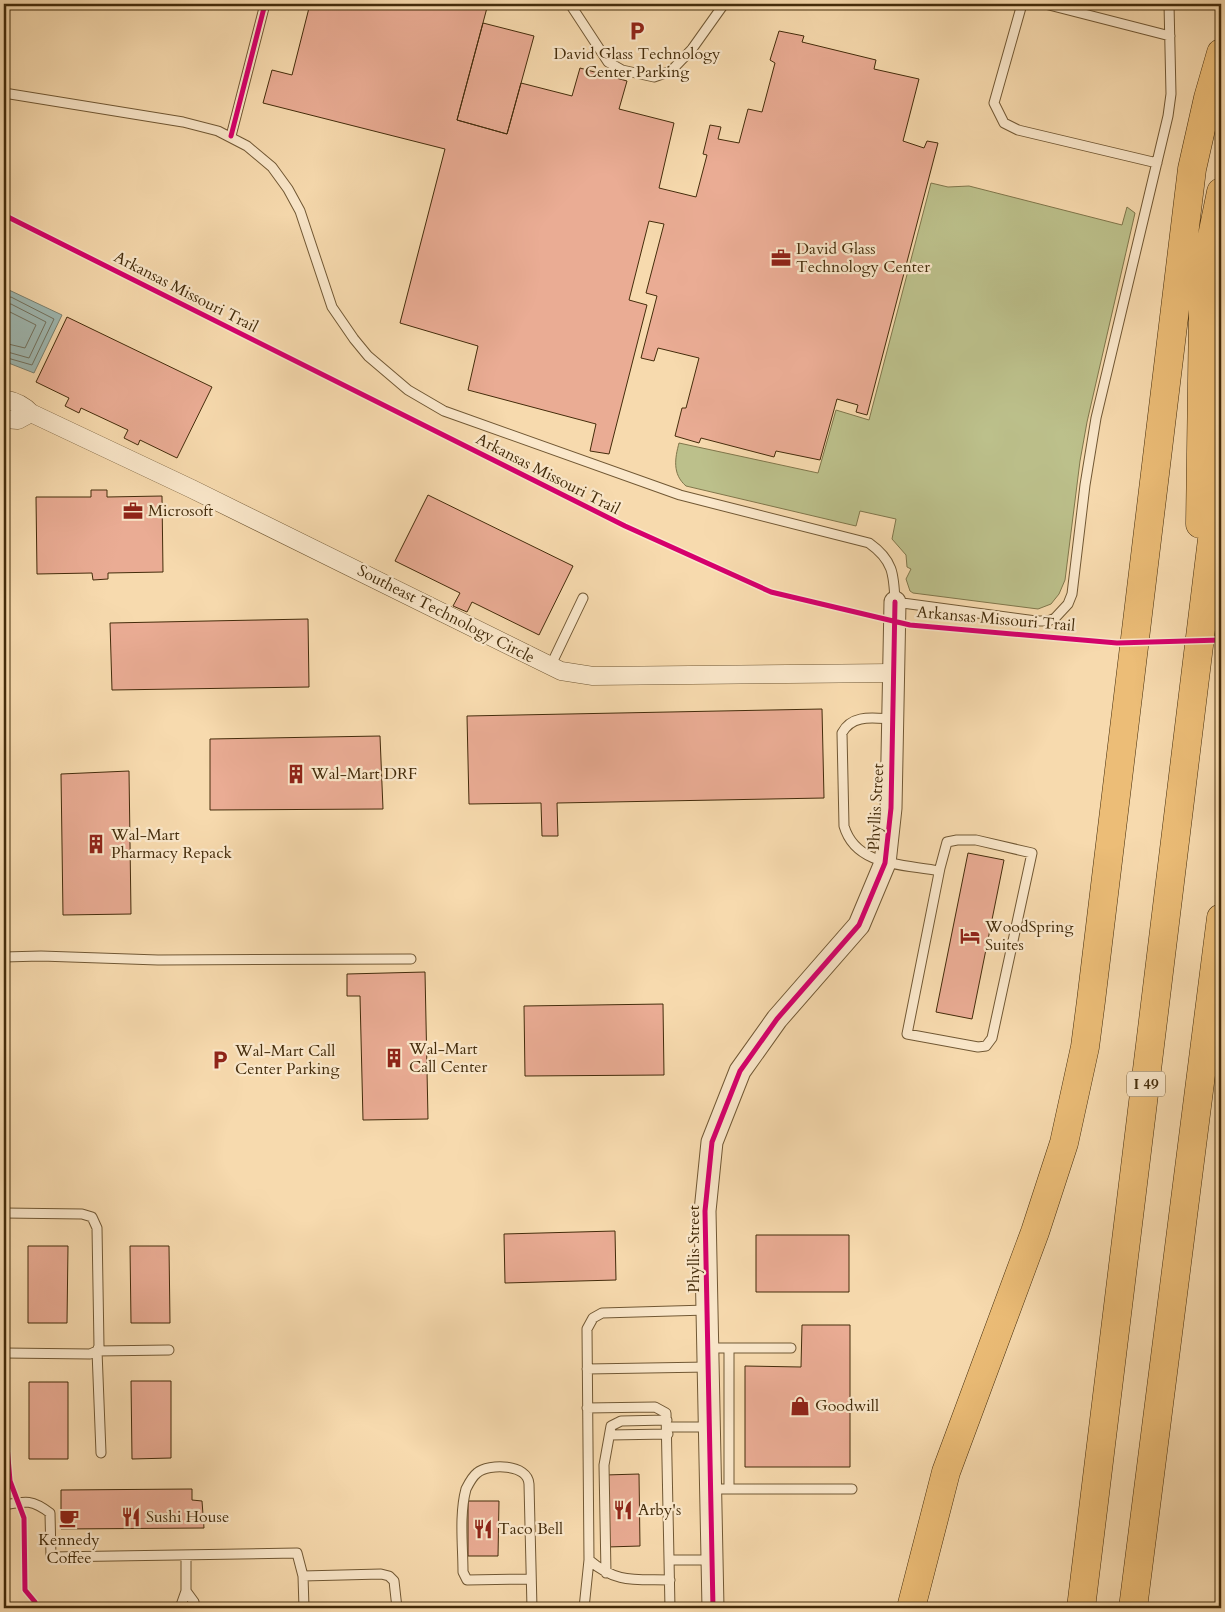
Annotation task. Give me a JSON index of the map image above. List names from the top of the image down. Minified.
{"streets":{"highway":["I 49"],"street":["Southeast Technology Circle","Phyllis Street"],"cycle path":["Arkansas Missouri Trail"]},"crossings":[["Southeast Technology Circle","Phyllis Street"]],"places":{"parking":["David Glass Technology Center Parking","Wal-Mart Call Center Parking"],"office":["David Glass Technology Center","Microsoft"],"building":["Wal-Mart DRF","Wal-Mart Pharmacy Repack","Wal-Mart Call Center"],"hotel":["WoodSpring Suites"],"shop":["Goodwill"],"restaurant":["Arby's","Sushi House","Taco Bell"],"cafe":["Kennedy Coffee"]}}
